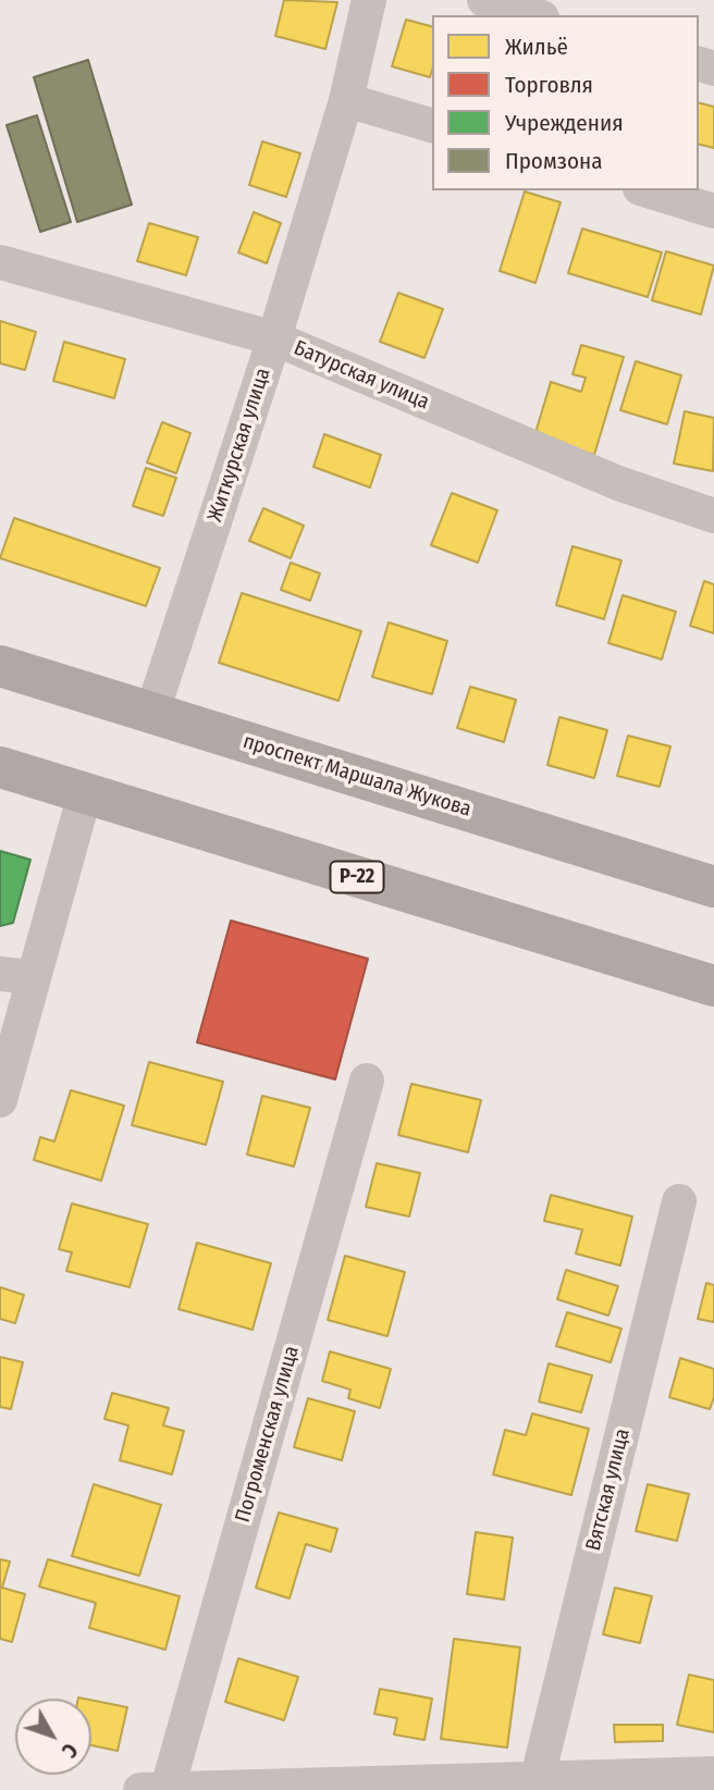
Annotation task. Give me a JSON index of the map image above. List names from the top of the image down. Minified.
{"streets":{"highway":["проспект Маршала Жукова","Р-22"],"street":["Батурская улица","Житкурская улица","Погроменская улица","Вятская улица"]},"crossings":[["Батурская улица","Житкурская улица"],["Житкурская улица","проспект Маршала Жукова"]],"legend":["Жильё","Торговля","Учреждения","Промзона"],"north":"bottom right"}
